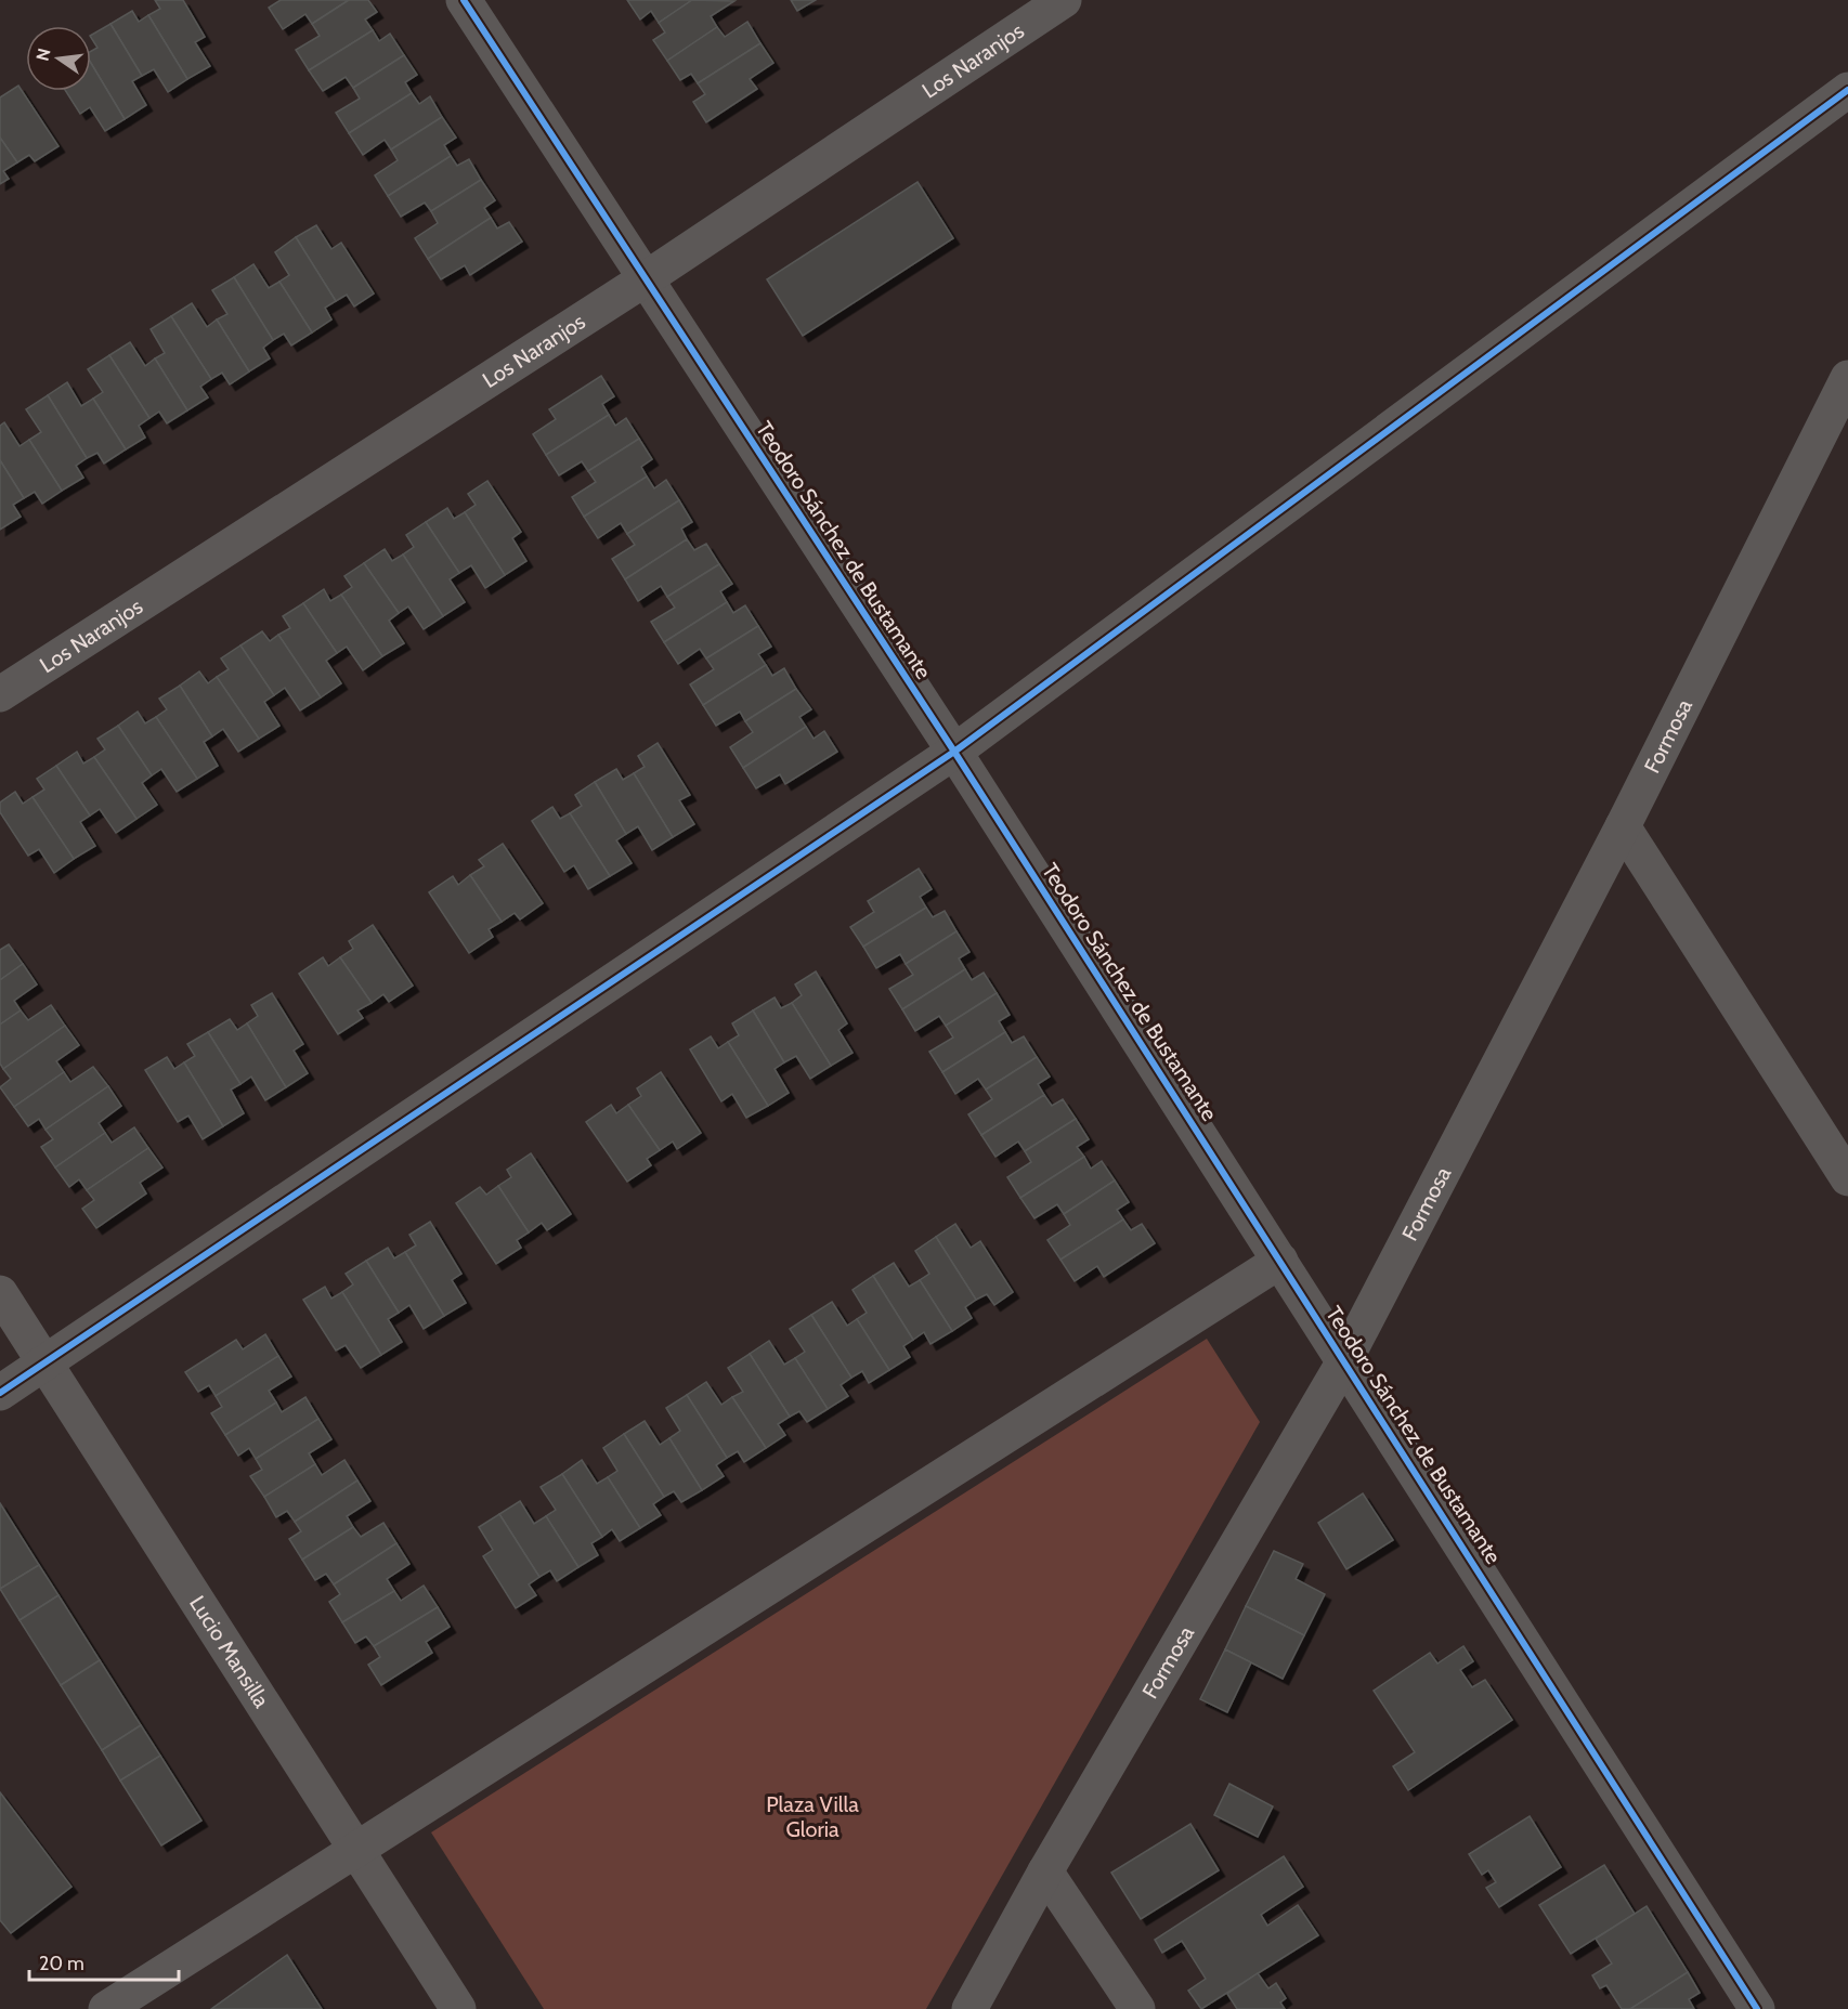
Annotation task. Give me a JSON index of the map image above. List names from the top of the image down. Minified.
{"streets":{"street":["Los Naranjos","Teodoro Sánchez de Bustamante","Formosa","Lucio Mansilla"]},"crossings":[["Los Naranjos","Teodoro Sánchez de Bustamante"],["Teodoro Sánchez de Bustamante","Formosa"]],"parks":["Plaza Villa Gloria"],"scale_bar":"20 m","north":"left"}
